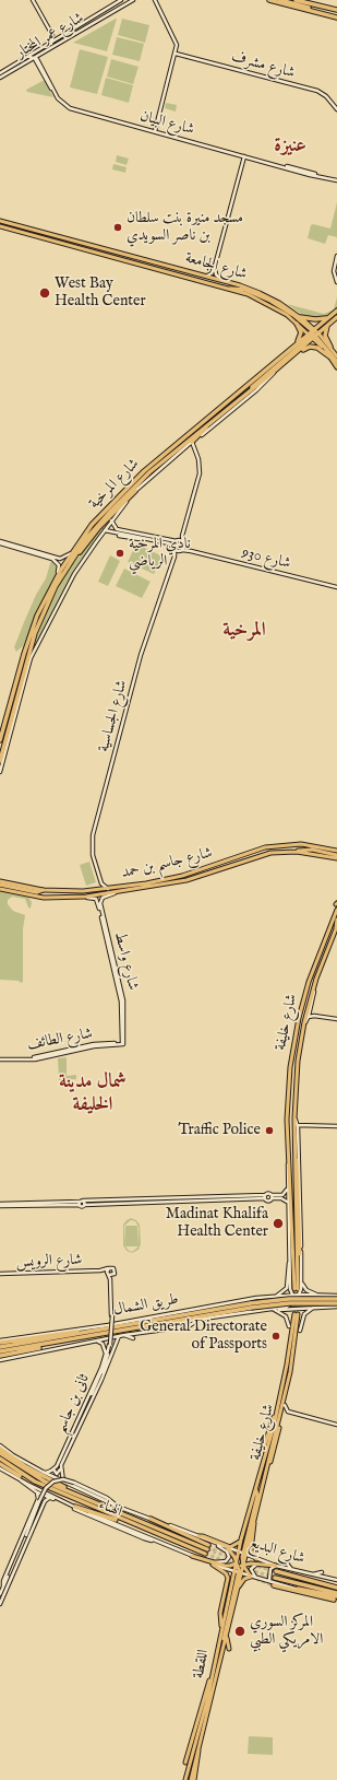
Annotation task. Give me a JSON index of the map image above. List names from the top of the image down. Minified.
{"streets":{"highway":["شارع المرخية","طريق الشمال","الهناء","شارع البديع"],"main road":["شارع عمر المختار","شارع مشرف","شارع البيان","شارع الجامعة","شارع 930","شارع الجساسية","شارع جاسم بن حمد","شارع واسط","شارع خليفة","شارع الطائف","شارع الرويس","ثانى بن جاسم","اللقطة"]},"crossings":[["شارع عمر المختار","شارع البيان"],["شارع الجامعة","شارع المرخية"],["شارع 930","شارع الجساسية"],["شارع جاسم بن حمد","شارع واسط"],["شارع واسط","شارع الطائف"],["شارع خليفة","طريق الشمال"],["شارع خليفة","شارع البديع"],["شارع خليفة","اللقطة"],["طريق الشمال","ثانى بن جاسم"],["الهناء","شارع البديع"],["شارع البديع","اللقطة"]],"districts":["عنيزة","المرخية","شمال مدينة الخليفة"],"places":["مسجد منيرة بنت سلطان بن ناصر السويدي","West Bay Health Center","نادي المرخية الرياضي","Traffic Police","Madinat Khalifa Health Center","General Directorate of Passports","المركز السوري الامريكي الطبي"]}
